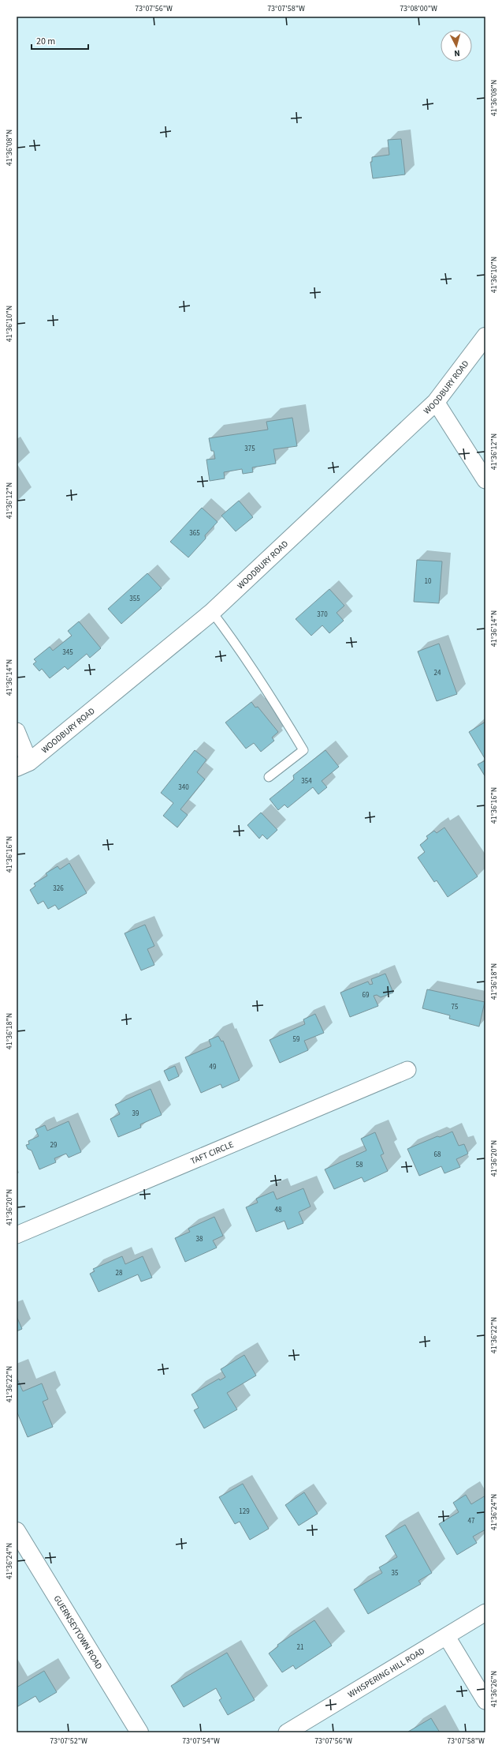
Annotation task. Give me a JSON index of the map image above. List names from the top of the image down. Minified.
{"streets":{"main road":["WOODBURY ROAD","GUERNSEYTOWN ROAD"],"street":["TAFT CIRCLE","WHISPERING HILL ROAD"]},"house_numbers":["375","365","10","355","370","345","24","354","340","326","69","75","59","49","39","29","68","58","48","38","28","129","47","35","21"],"scale_bar":"20 m","north":"bottom","coordinates":["73°07'56\"W","73°07'58\"W","73°08'00\"W","41°36'08\"N","41°36'10\"N","41°36'12\"N","41°36'14\"N","41°36'16\"N","41°36'18\"N","41°36'20\"N","41°36'22\"N","41°36'24\"N","41°36'26\"N","73°07'52\"W","73°07'54\"W"]}
